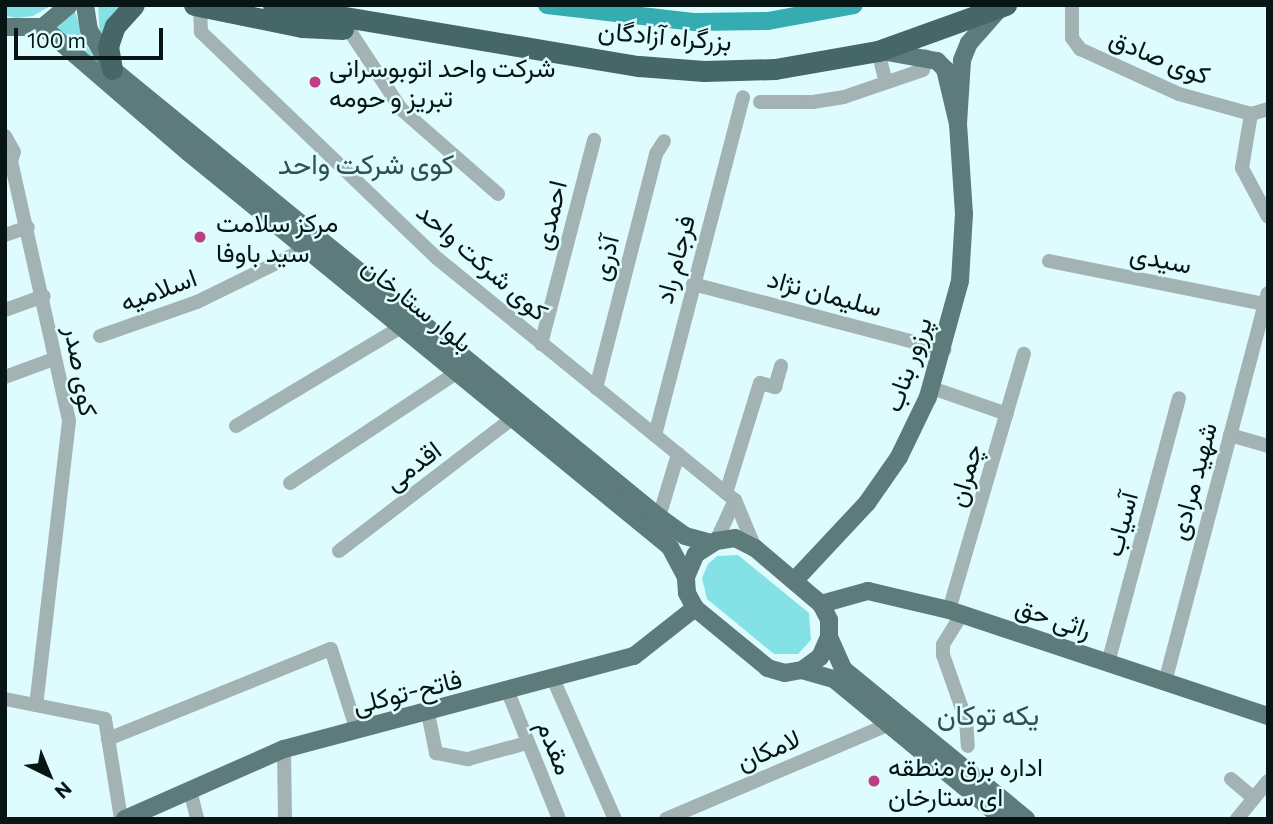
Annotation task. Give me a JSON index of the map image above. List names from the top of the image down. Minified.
{"streets":{"highway":["بزرگراه آزادگان"],"main road":["بلوار ستارخان","پرزور بناب","راثی حق","فاتح-توکلی"],"street":["کوی صادق","احمدی","آذری","سیدی","فرجام راد","کوی شرکت واحد","اسلامیه","سلیمان نژاد","کوی صدر","اقدمی","چمران","شهید مرادی","آسیاب","مقدم","لامکان"]},"crossings":[["احمدی","کوی شرکت واحد"],["آذری","کوی شرکت واحد"],["سیدی","شهید مرادی"],["فرجام راد","کوی شرکت واحد"],["فرجام راد","سلیمان نژاد"],["اسلامیه","بلوار ستارخان"],["سلیمان نژاد","پرزور بناب"],["بلوار ستارخان","اقدمی"],["بلوار ستارخان","فاتح-توکلی"],["چمران","راثی حق"],["شهید مرادی","راثی حق"],["آسیاب","راثی حق"],["فاتح-توکلی","مقدم"]],"districts":["کوی شرکت واحد","یکه توکان"],"places":["شرکت واحد اتوبوسرانی تبریز و حومه","مرکز سلامت سید باوفا","اداره برق منطقه ای ستارخان"],"scale_bar":"100 m","north":"bottom right"}
